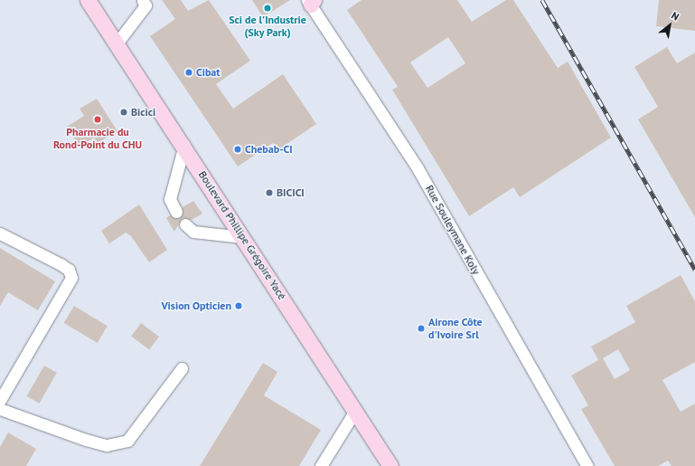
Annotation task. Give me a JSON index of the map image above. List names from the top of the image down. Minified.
{"streets":{"main road":["Boulevard Phillipe Grégoire Yacé"],"street":["Rue Souleymane Koly"]},"places":["Sci de l'Industrie (Sky Park)","Cibat","Bicici","Pharmacie du Rond-Point du CHU","Chebab-CI","BICICI","Vision Opticien","Airone Côte d'Ivoire Srl"],"north":"top right"}
